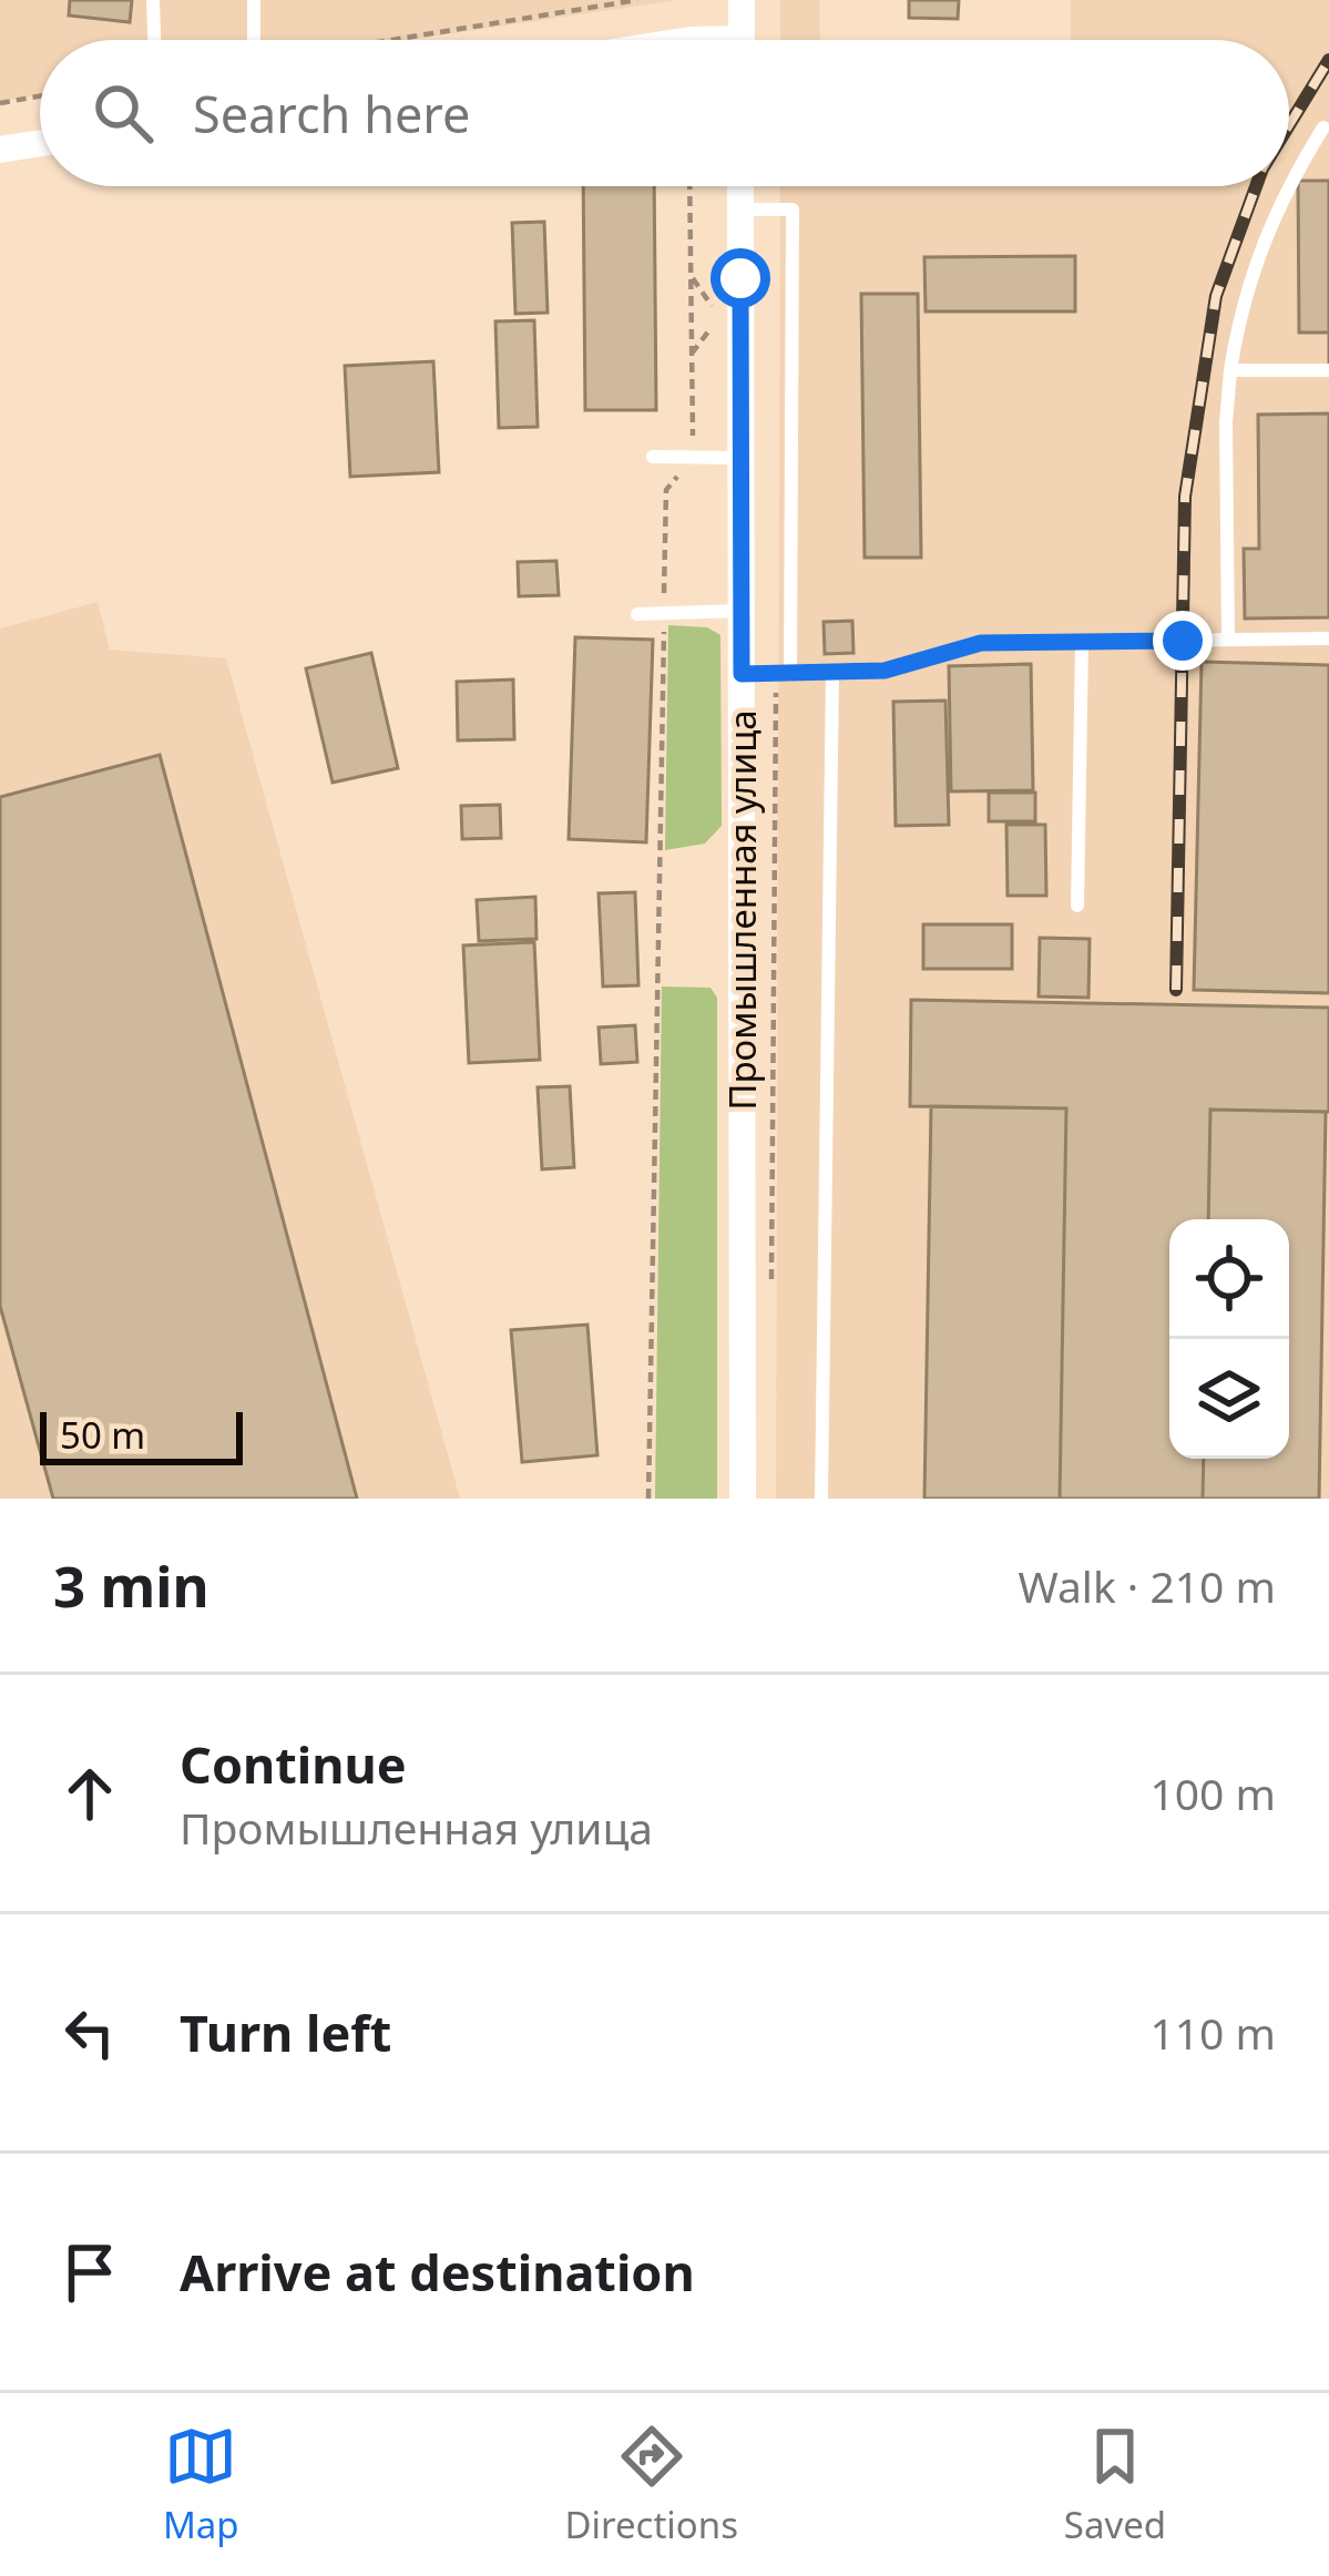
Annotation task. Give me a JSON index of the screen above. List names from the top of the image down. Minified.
{"streets":{"street":["Промышленная улица"]},"scale_bar":"50 m","page":{"search":"Search here","scale":"50 m","heading":["3 min","Walk · 210 m"],"list":[["Continue","Промышленная улица","100 m"],["Turn left","110 m"],"Arrive at destination"],"nav":["Map","Directions","Saved"]}}
